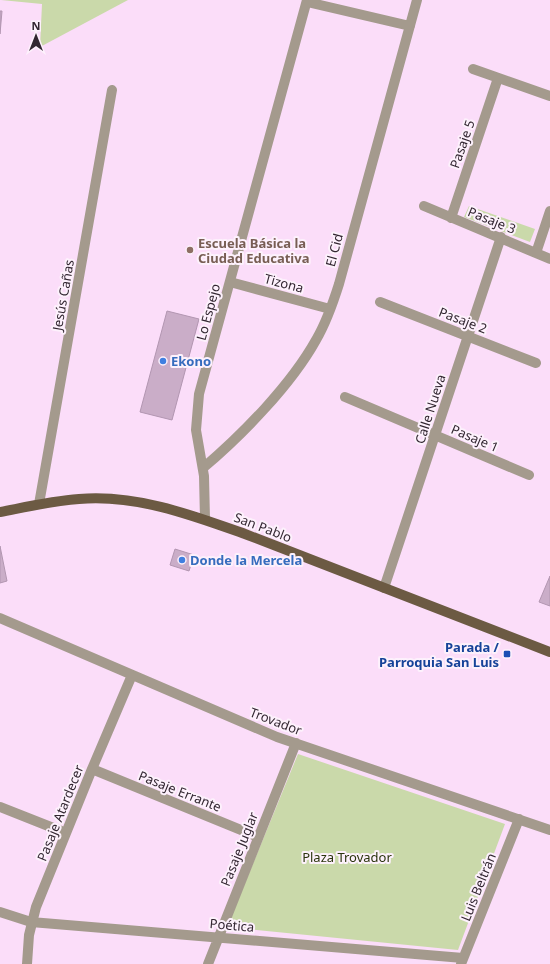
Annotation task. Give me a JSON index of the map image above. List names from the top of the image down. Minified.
{"streets":{"main road":["San Pablo"],"street":["Pasaje 5","Pasaje 3","El Cid","Tizona","Jesús Cañas","Lo Espejo","Pasaje 2","Calle Nueva","Pasaje 1","Trovador","Pasaje Errante","Pasaje Atardecer","Pasaje Juglar","Luis Beltrán","Poética"]},"crossings":[["Pasaje 5","Pasaje 3"],["Pasaje 3","Calle Nueva"],["El Cid","Tizona"],["El Cid","Lo Espejo"],["Tizona","Lo Espejo"],["Jesús Cañas","San Pablo"],["Lo Espejo","San Pablo"],["Pasaje 2","Calle Nueva"],["Calle Nueva","Pasaje 1"],["Calle Nueva","San Pablo"],["Trovador","Pasaje Atardecer"],["Trovador","Pasaje Juglar"],["Trovador","Luis Beltrán"],["Pasaje Errante","Pasaje Atardecer"],["Pasaje Errante","Pasaje Juglar"],["Pasaje Atardecer","Poética"],["Pasaje Juglar","Poética"],["Luis Beltrán","Poética"]],"parks":["Plaza Trovador"],"places":{"other":["Escuela Básica la Ciudad Educativa","Ekono","Donde la Mercela"],"transit":["Parada / Parroquia San Luis"]},"north":"top"}
